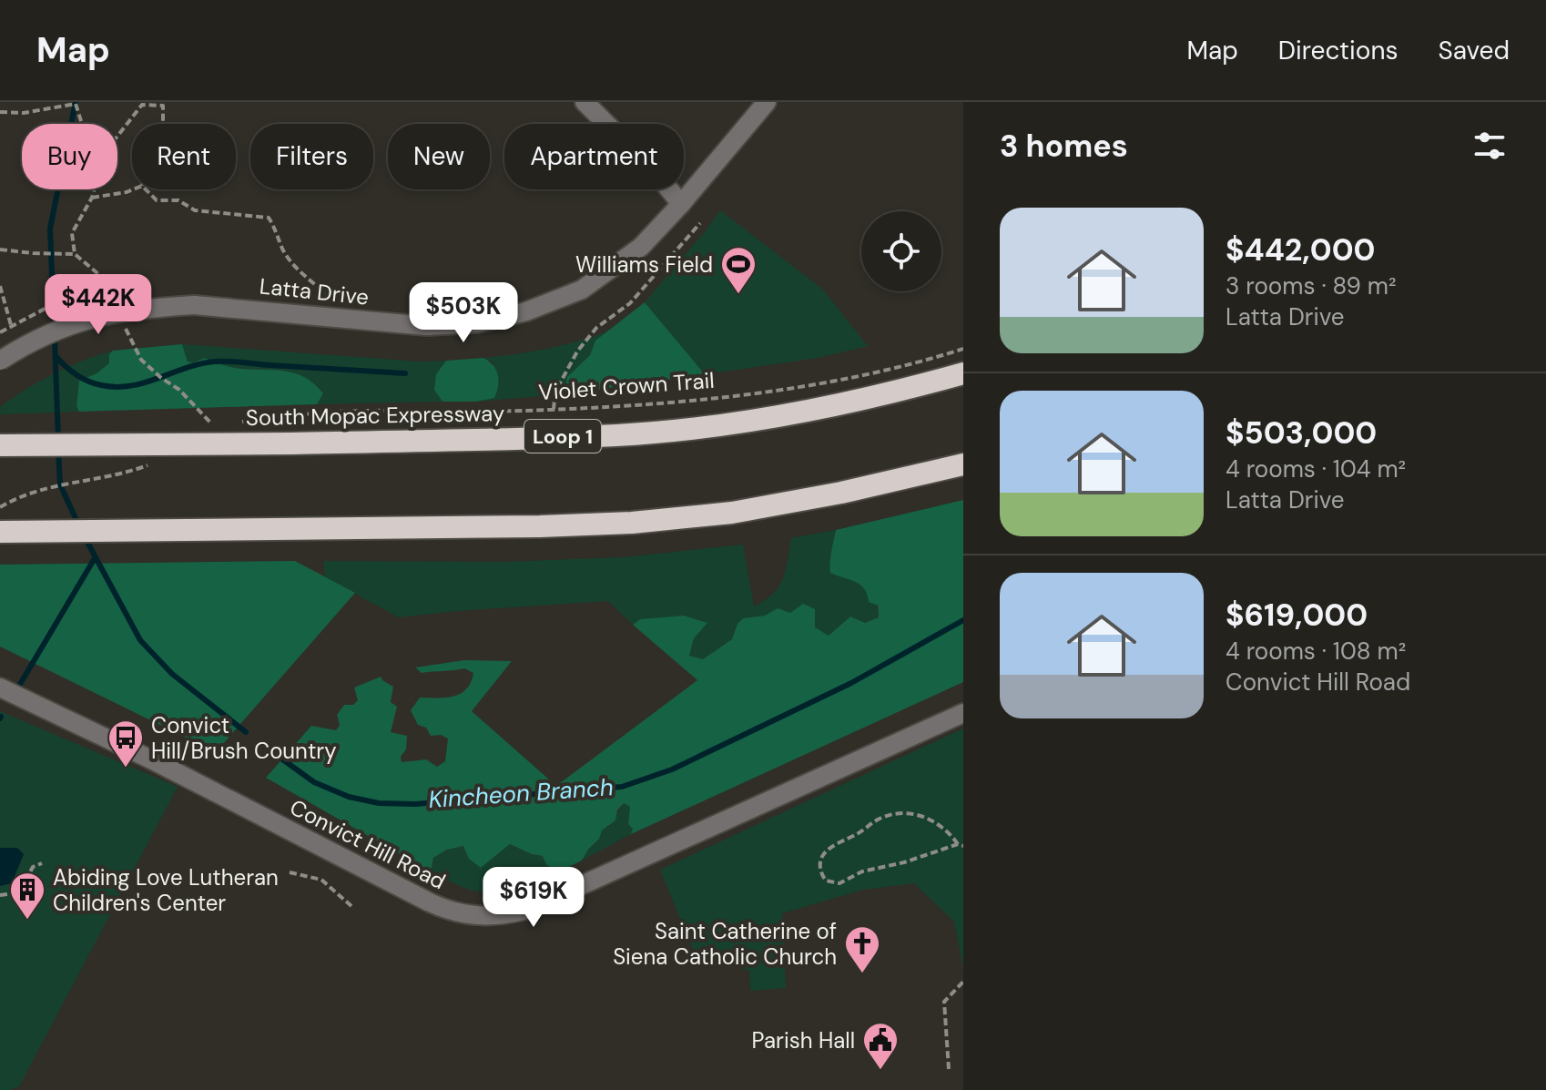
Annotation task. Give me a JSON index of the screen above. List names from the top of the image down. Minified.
{"streets":{"highway":["South Mopac Expressway","Loop 1"],"street":["Latta Drive","Convict Hill Road"],"path":["Violet Crown Trail"]},"water":["Kincheon Branch"],"places":{"sports":["Williams Field"],"bus stop":["Convict Hill/Brush Country"],"building":["Abiding Love Lutheran Children's Center"],"church":["Saint Catherine of Siena Catholic Church"],"public building":["Parish Hall"]},"page":{"header":"Map","nav":["Map","Directions","Saved"],"heading":"3 homes","chip":["Buy","Rent","Filters","New","Apartment"],"list":[{"name":"$442,000","note":"3 rooms · 89 m² · Latta Drive"},{"name":"$503,000","note":"4 rooms · 104 m² · Latta Drive"},{"name":"$619,000","note":"4 rooms · 108 m² · Convict Hill Road"}],"price":["$442K","$503K","$619K"]}}
